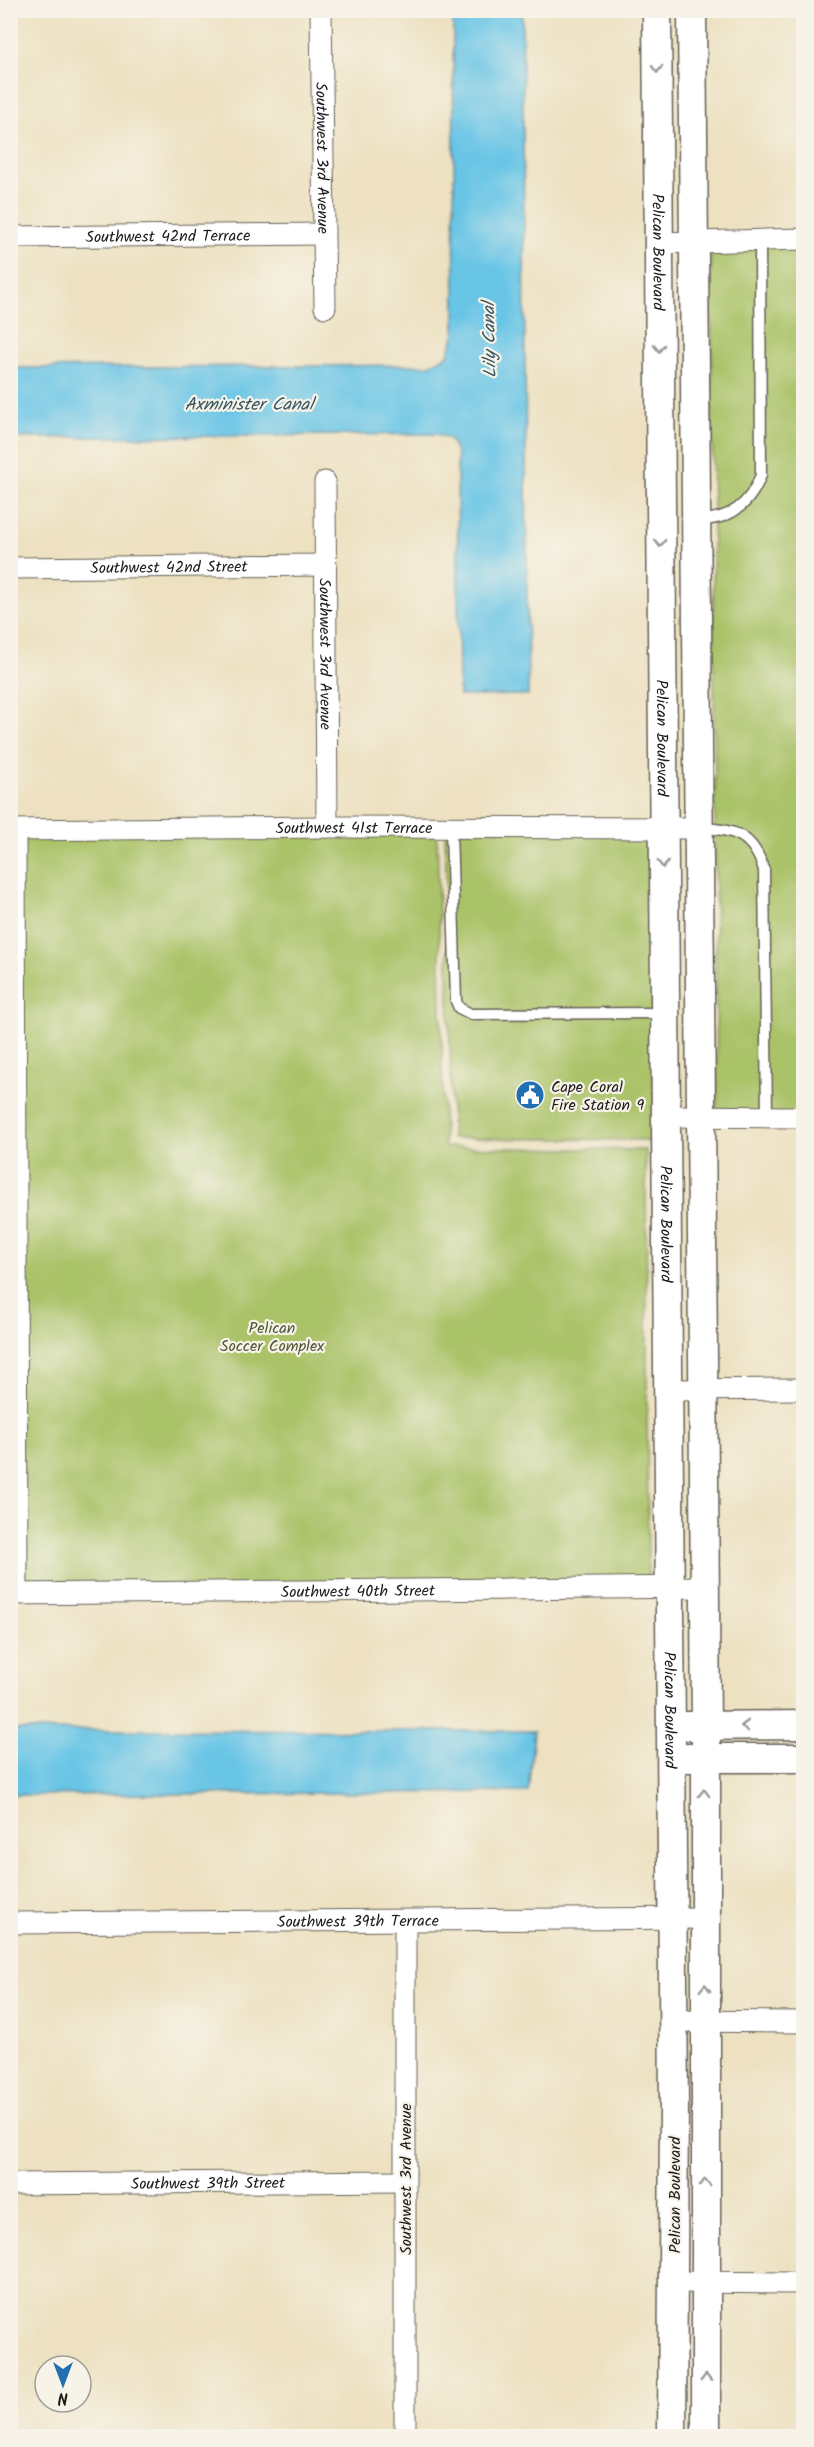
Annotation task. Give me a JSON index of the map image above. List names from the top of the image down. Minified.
{"streets":{"street":["Southwest 3rd Avenue","Southwest 42nd Terrace","Pelican Boulevard","Southwest 42nd Street","Southwest 41st Terrace","Southwest 40th Street","Southwest 39th Terrace","Southwest 39th Street"]},"crossings":[["Southwest 3rd Avenue","Southwest 42nd Terrace"],["Southwest 3rd Avenue","Southwest 42nd Street"],["Southwest 3rd Avenue","Southwest 41st Terrace"],["Southwest 3rd Avenue","Southwest 39th Terrace"],["Southwest 3rd Avenue","Southwest 39th Street"],["Pelican Boulevard","Southwest 41st Terrace"],["Pelican Boulevard","Southwest 40th Street"],["Pelican Boulevard","Southwest 39th Terrace"]],"water":["Lily Canal","Axminister Canal"],"parks":["Pelican Soccer Complex"],"places":{"public building":["Cape Coral Fire Station 9"]},"north":"bottom"}
